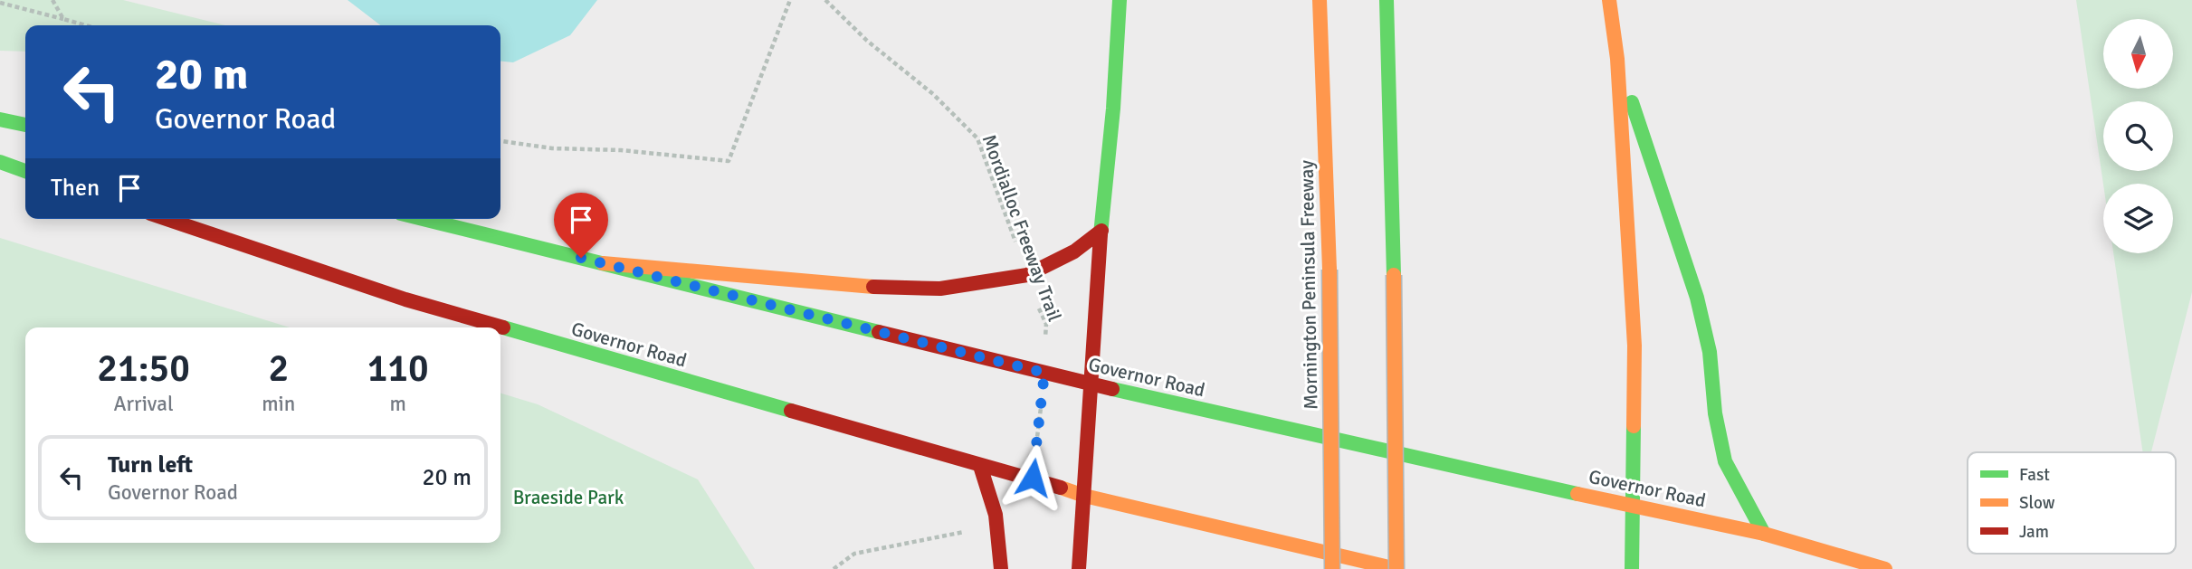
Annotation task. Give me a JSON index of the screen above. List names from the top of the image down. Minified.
{"streets":{"main road":["Mornington Peninsula Freeway","Governor Road"],"path":["Mordialloc Freeway Trail"]},"crossings":[["Mordialloc Freeway Trail","Governor Road"]],"parks":["Braeside Park"],"legend":["Fast","Slow","Jam"],"north":"bottom","page":{"turn":["20 m","Governor Road"],"then":"Then","eta":["21:50","Arrival","2","min","110","m"],"list":[{"name":"Turn left","note":"Governor Road","value":"20 m"}]}}
